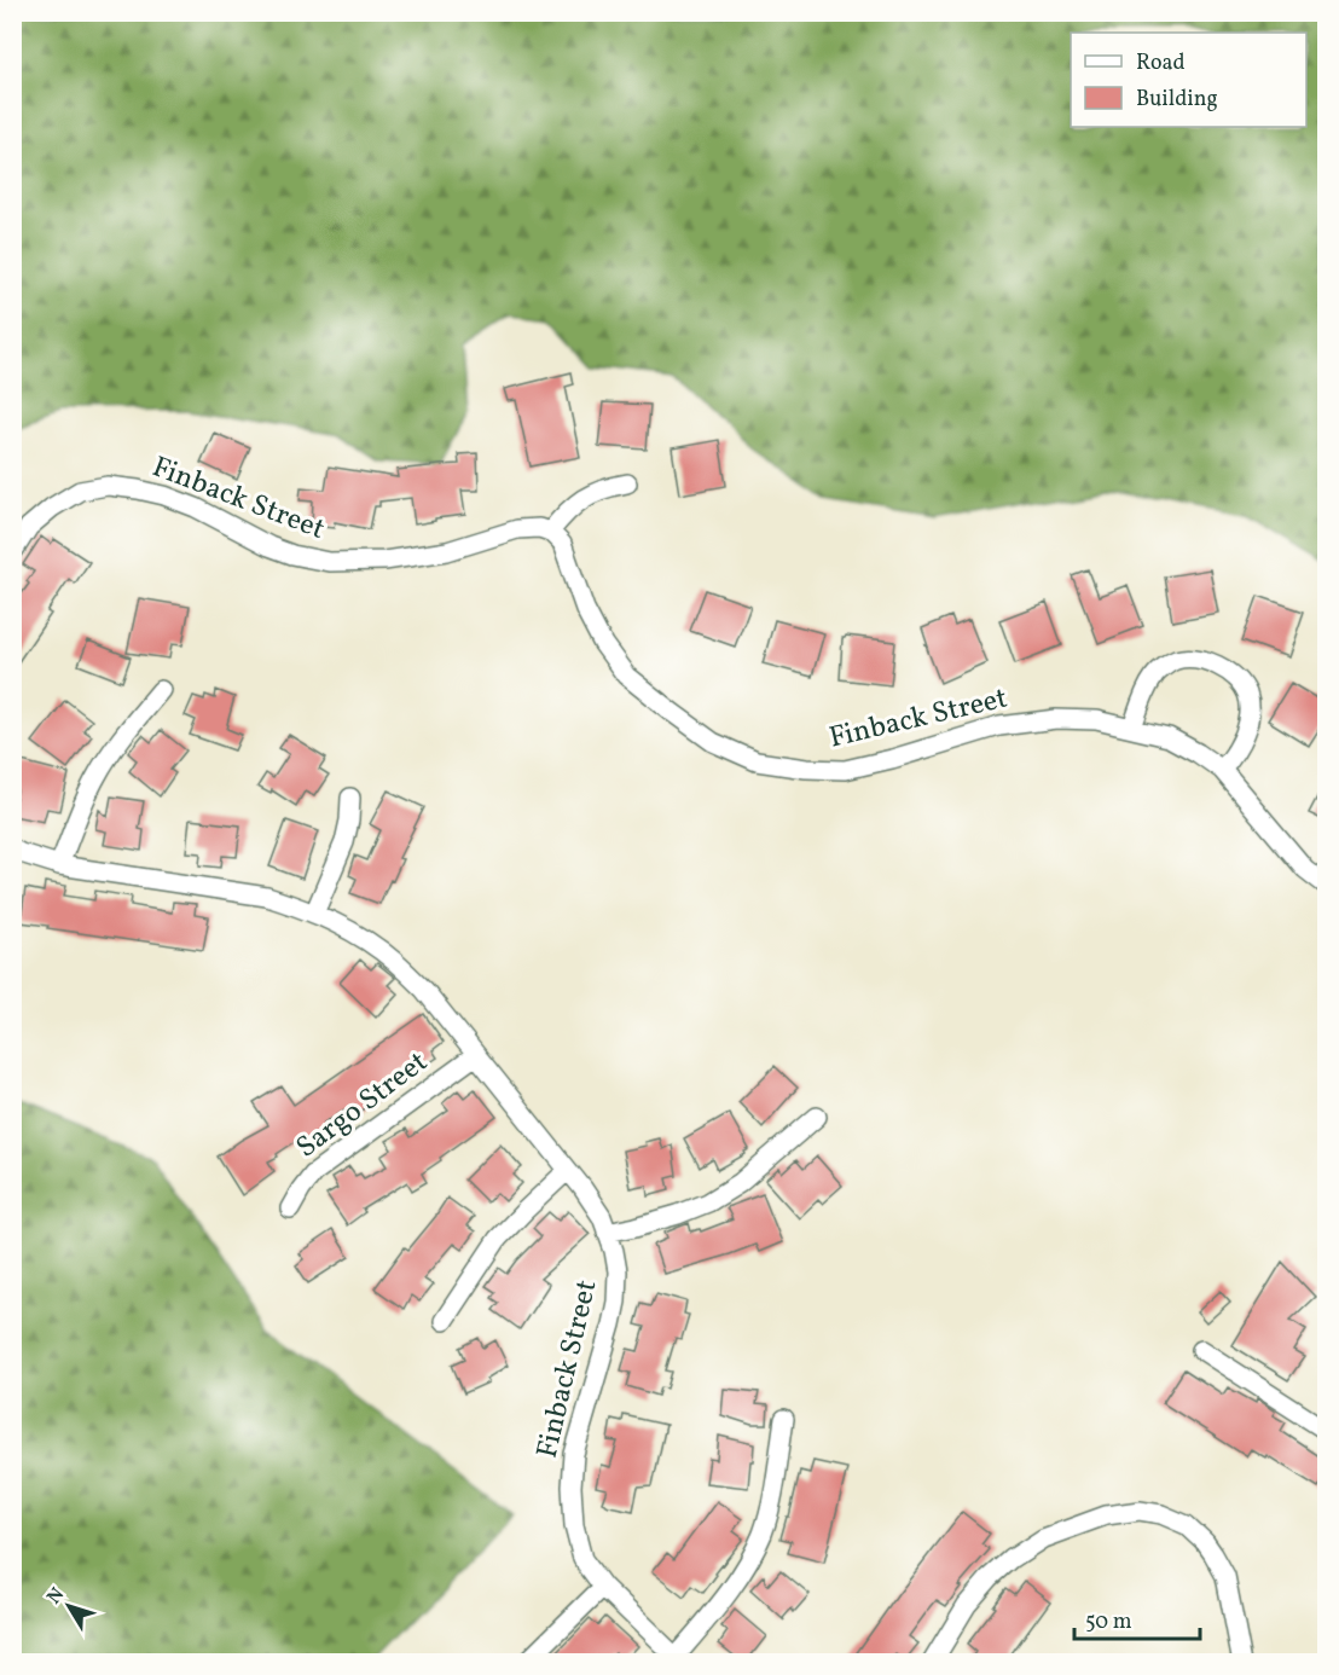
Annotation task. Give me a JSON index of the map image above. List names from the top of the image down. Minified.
{"streets":{"street":["Finback Street","Sargo Street"]},"crossings":[["Finback Street","Sargo Street"]],"legend":["Road","Building"],"scale_bar":"50 m","north":"top left"}
